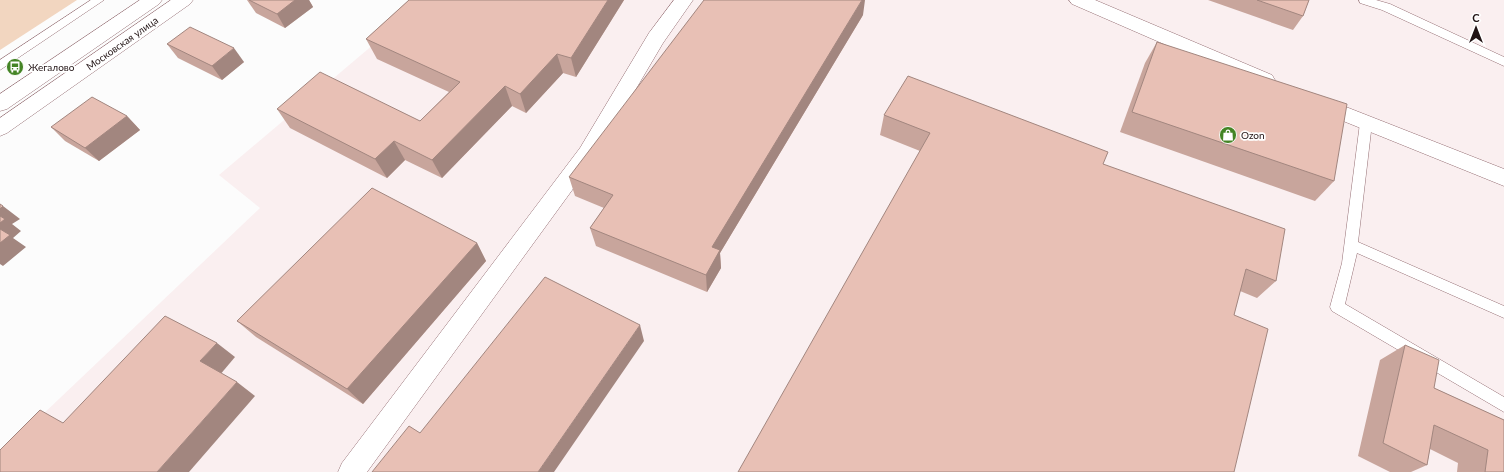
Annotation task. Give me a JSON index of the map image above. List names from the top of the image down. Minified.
{"streets":{"street":["Московская улица"]},"places":{"bus stop":["Жегалово"],"shop":["Ozon"]},"north":"top"}
